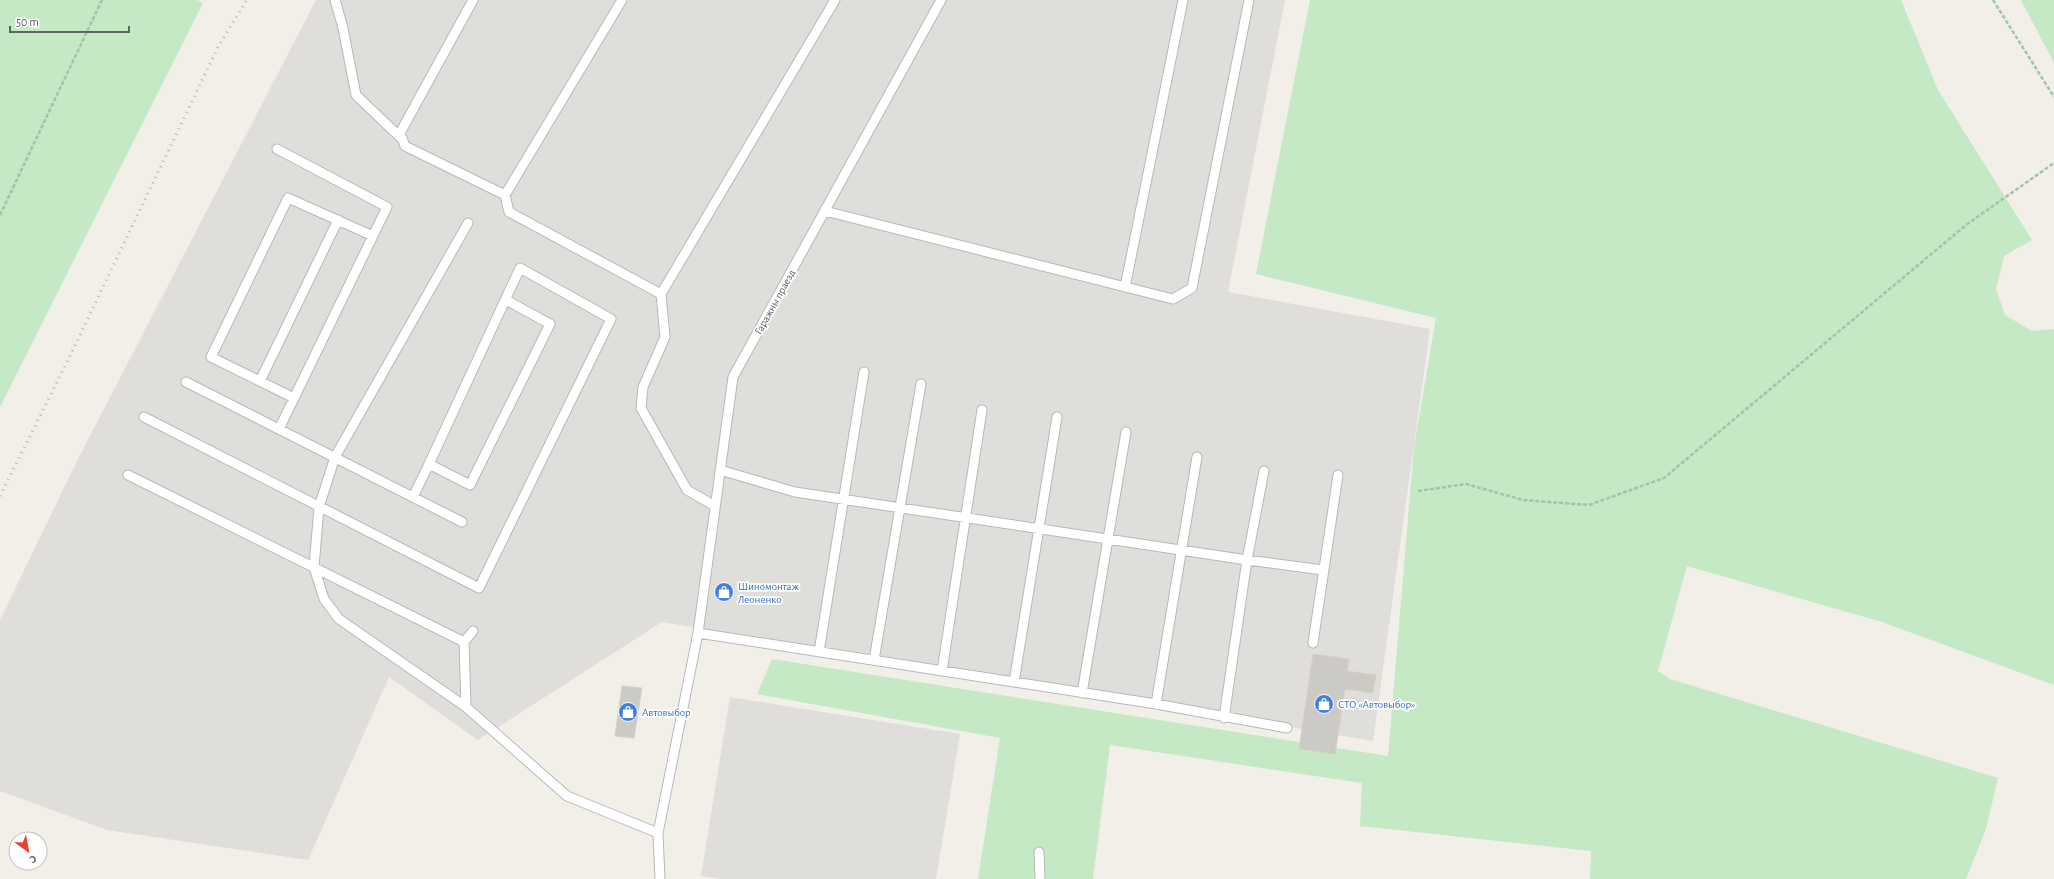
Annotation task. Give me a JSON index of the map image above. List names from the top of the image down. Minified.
{"streets":{"lane":["Гаражны праезд"]},"places":{"shop":["Шиномонтаж Леоненко","СТО «Автовыбор»","Автовыбор"]},"scale_bar":"50 m","north":"bottom right"}
